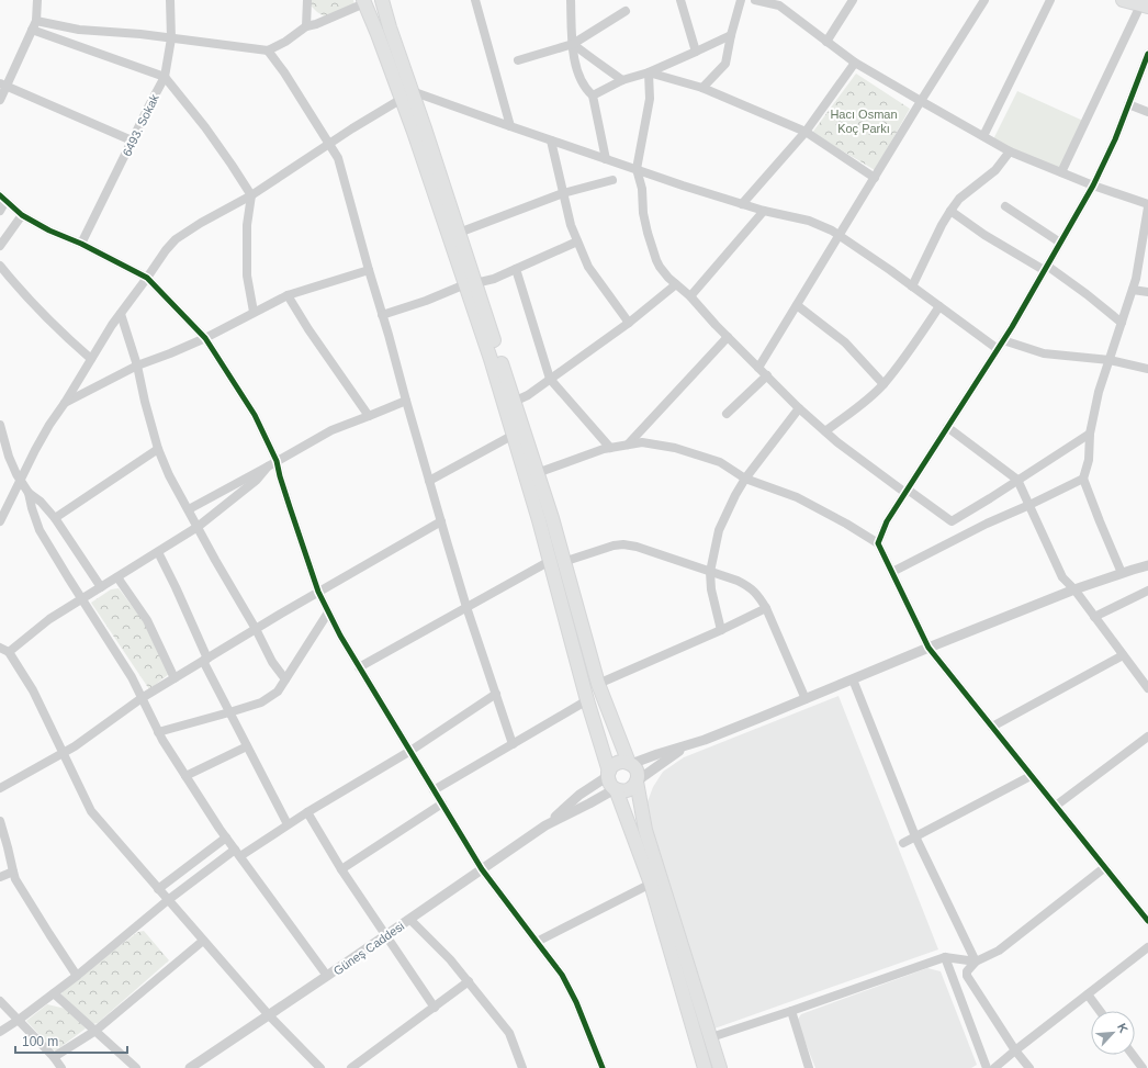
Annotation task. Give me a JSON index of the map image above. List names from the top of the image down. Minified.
{"streets":{"street":["6493. Sokak","Güneş Caddesi"]},"parks":["Hacı Osman Koç Parkı"],"scale_bar":"100 m","north":"top right"}
